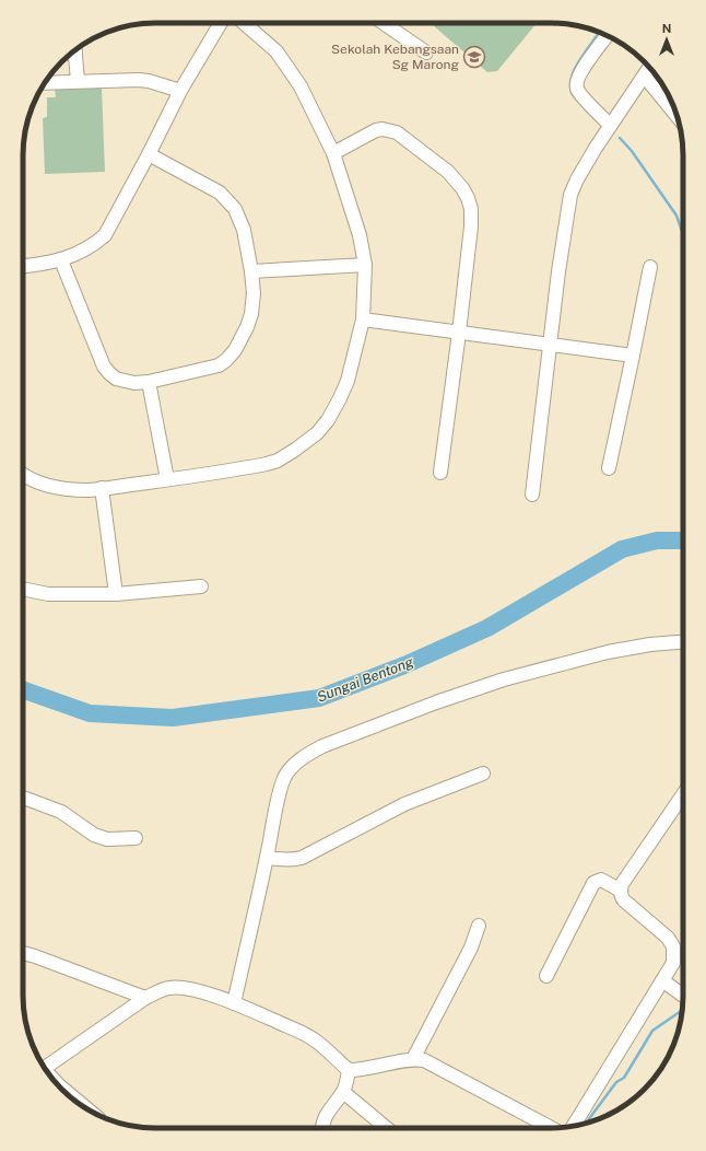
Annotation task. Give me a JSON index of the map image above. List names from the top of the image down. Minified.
{"water":["Sungai Bentong"],"places":{"school or university":["Sekolah Kebangsaan Sg Marong"]},"north":"top"}
